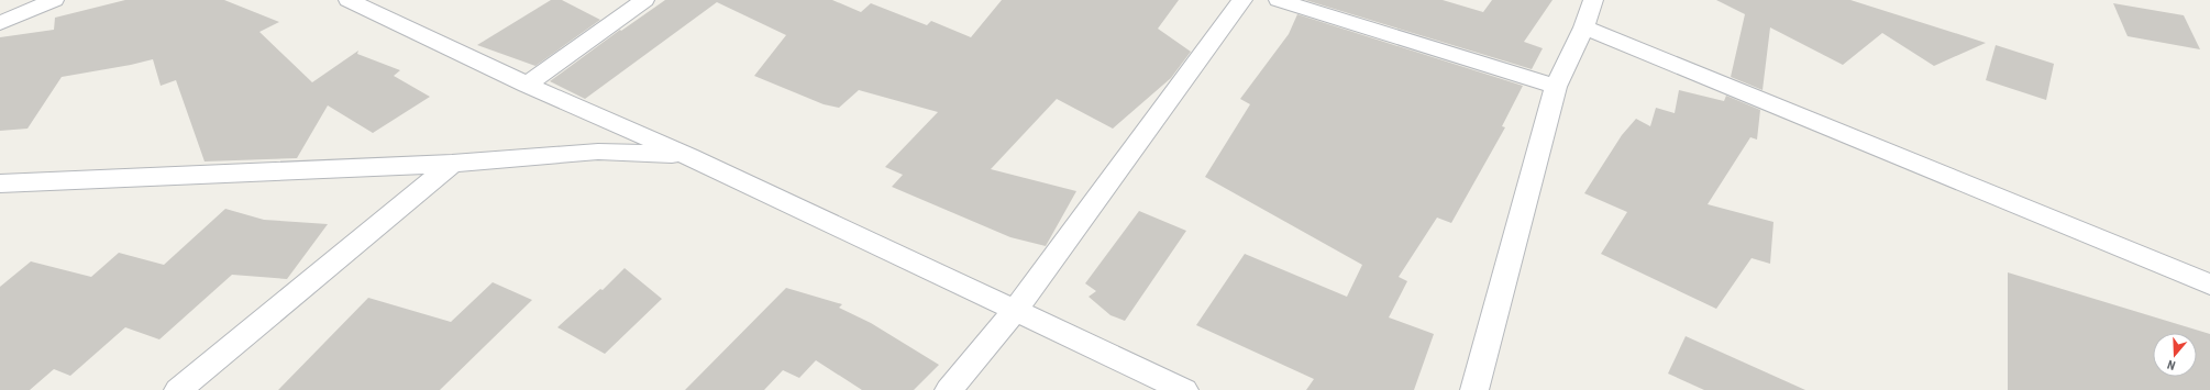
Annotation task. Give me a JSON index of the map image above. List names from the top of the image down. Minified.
{"north":"bottom"}
